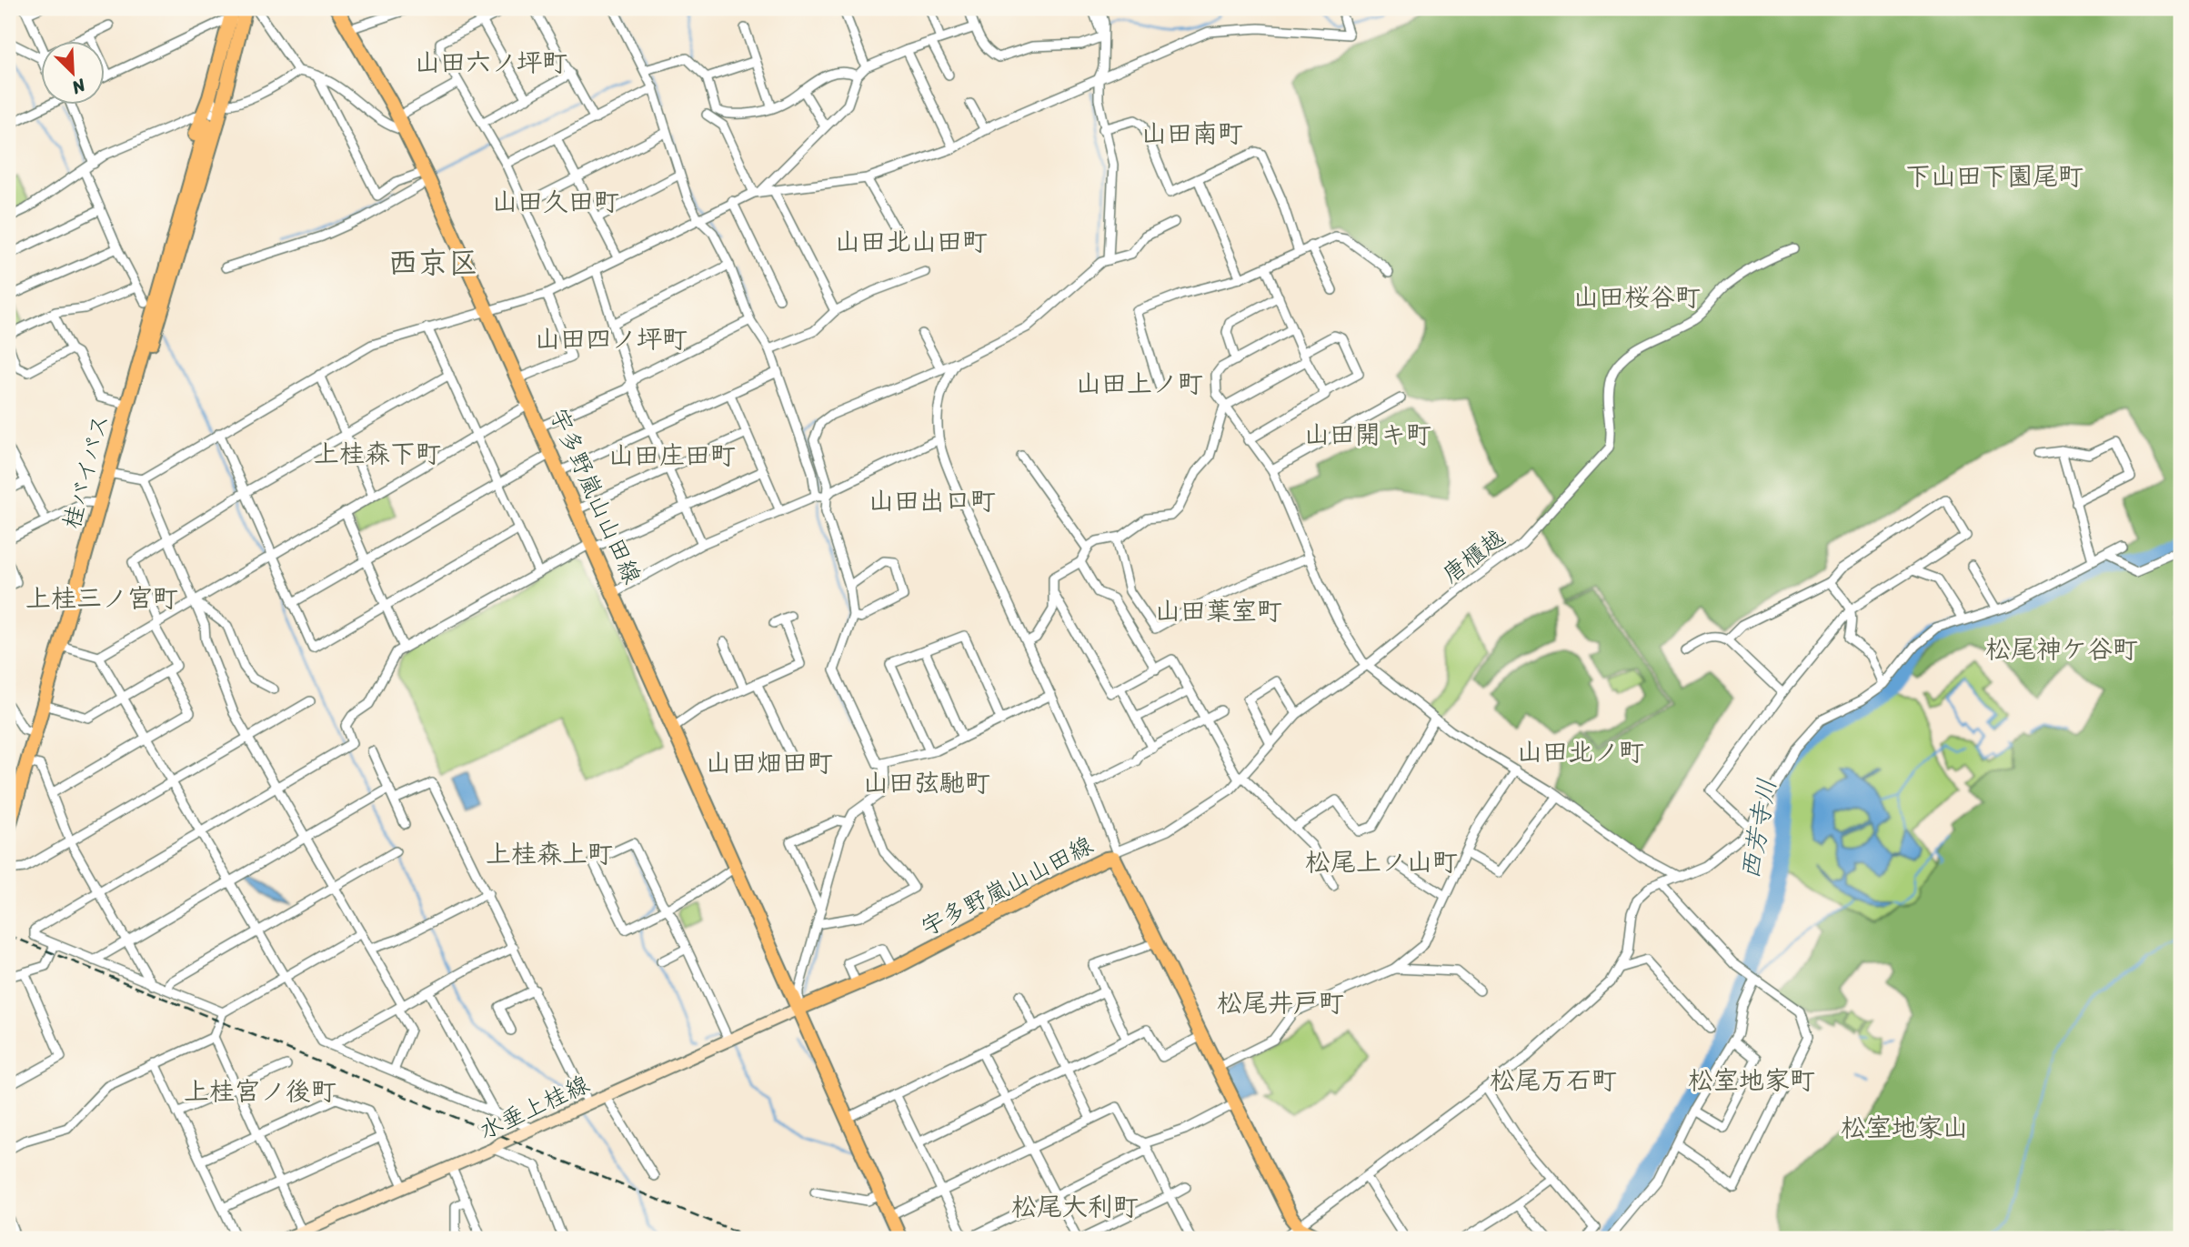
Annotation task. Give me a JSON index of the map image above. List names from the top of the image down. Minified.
{"streets":{"main road":["桂バイパス","宇多野嵐山山田線","水垂上桂線"],"street":["唐櫃越"]},"crossings":[["宇多野嵐山山田線","唐櫃越"],["宇多野嵐山山田線","水垂上桂線"]],"districts":["山田六ノ坪町","山田南町","下山田下園尾町","山田久田町","山田北山田町","西京区","山田桜谷町","山田四ノ坪町","山田上ノ町","山田開キ町","上桂森下町","山田庄田町","山田出口町","上桂三ノ宮町","山田葉室町","松尾神ケ谷町","山田北ノ町","山田畑田町","山田弦馳町","上桂森上町","松尾上ノ山町","松尾井戸町","松尾万石町","松室地家町","上桂宮ノ後町","松室地家山","松尾大利町"],"water":["西芳寺川"],"north":"bottom right"}
